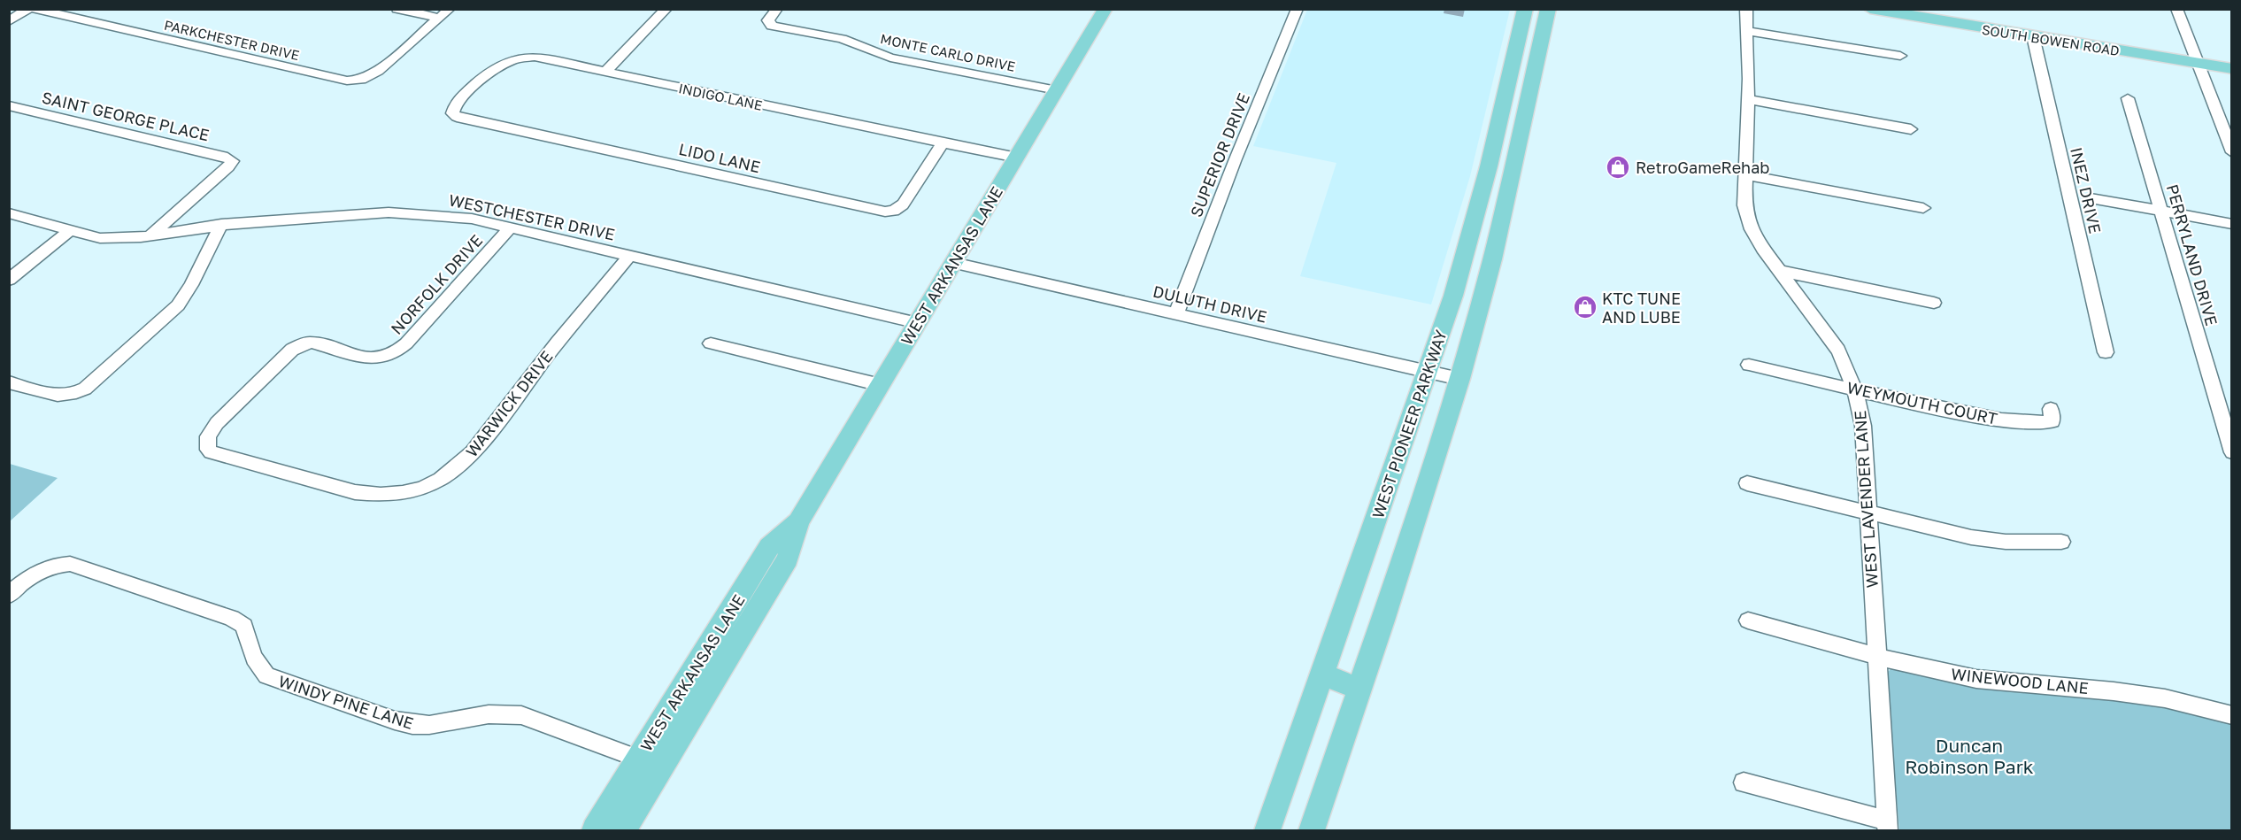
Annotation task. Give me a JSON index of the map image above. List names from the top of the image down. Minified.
{"streets":{"main road":["SOUTH BOWEN ROAD","WEST ARKANSAS LANE","WEST PIONEER PARKWAY"],"street":["PARKCHESTER DRIVE","MONTE CARLO DRIVE","INDIGO LANE","SAINT GEORGE PLACE","SUPERIOR DRIVE","LIDO LANE","INEZ DRIVE","WESTCHESTER DRIVE","PERRYLAND DRIVE","NORFOLK DRIVE","DULUTH DRIVE","WEYMOUTH COURT","WARWICK DRIVE","WEST LAVENDER LANE","WINEWOOD LANE","WINDY PINE LANE"]},"crossings":[["SOUTH BOWEN ROAD","INEZ DRIVE"],["MONTE CARLO DRIVE","WEST ARKANSAS LANE"],["INDIGO LANE","LIDO LANE"],["INDIGO LANE","WEST ARKANSAS LANE"],["SAINT GEORGE PLACE","WESTCHESTER DRIVE"],["SUPERIOR DRIVE","DULUTH DRIVE"],["WESTCHESTER DRIVE","WEST ARKANSAS LANE"],["WESTCHESTER DRIVE","NORFOLK DRIVE"],["WESTCHESTER DRIVE","WARWICK DRIVE"],["WEST ARKANSAS LANE","DULUTH DRIVE"],["WEST ARKANSAS LANE","WINDY PINE LANE"],["NORFOLK DRIVE","WARWICK DRIVE"],["DULUTH DRIVE","WEST PIONEER PARKWAY"],["WEYMOUTH COURT","WEST LAVENDER LANE"],["WEST LAVENDER LANE","WINEWOOD LANE"]],"parks":["Duncan Robinson Park"],"places":{"shop":["RetroGameRehab","KTC TUNE AND LUBE"]}}
